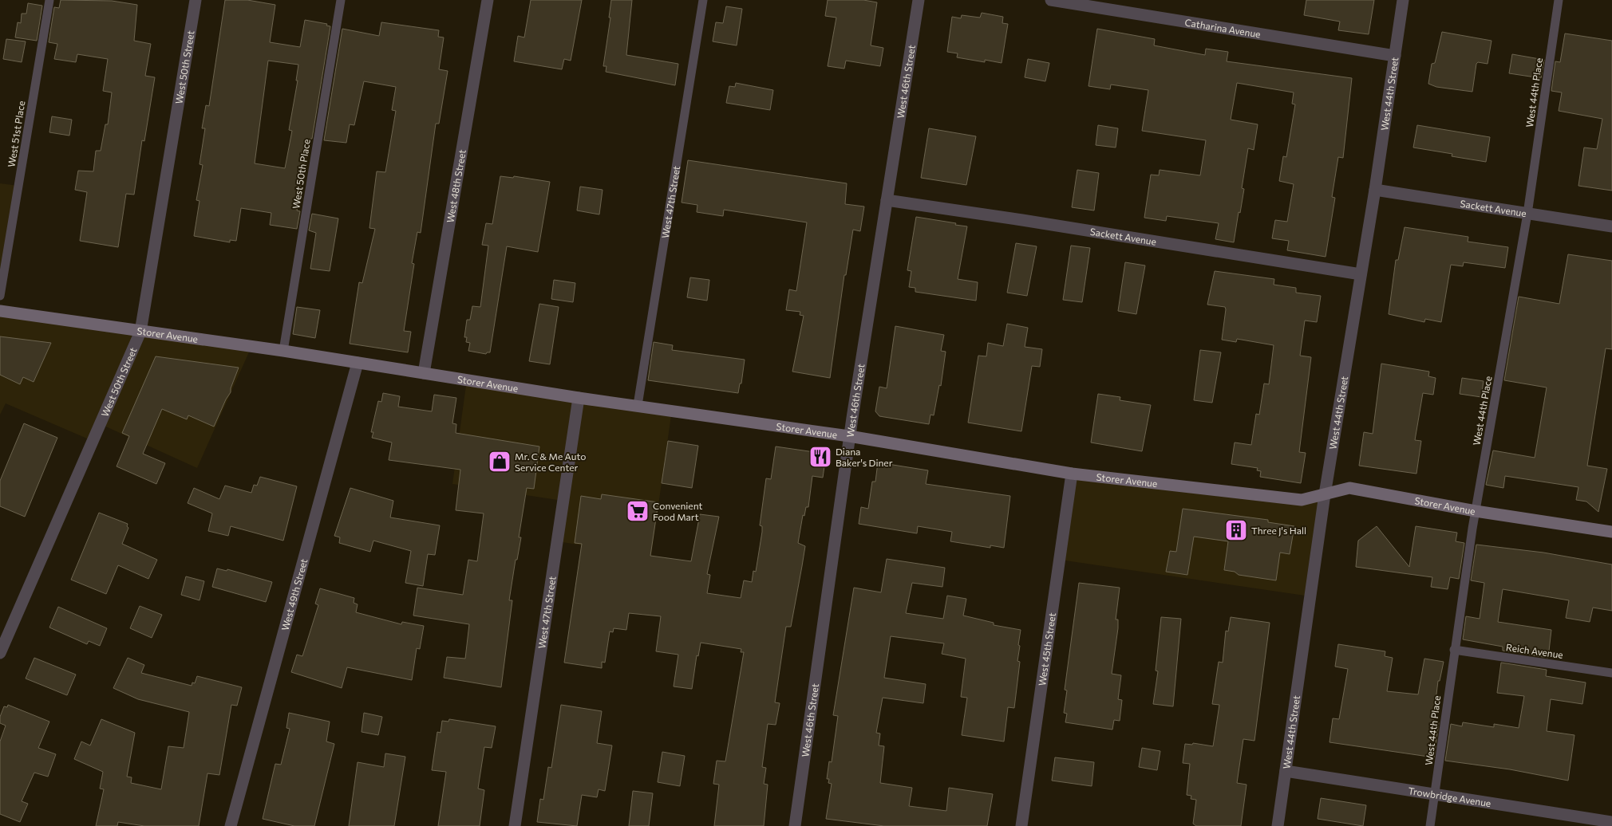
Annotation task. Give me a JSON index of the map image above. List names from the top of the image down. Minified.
{"streets":{"street":["Catharina Avenue","West 50th Street","West 46th Street","West 44th Street","West 48th Street","West 47th Street","Sackett Avenue","Storer Avenue","West 49th Street","West 45th Street","Trowbridge Avenue"],"lane":["West 44th Place","West 51st Place","West 50th Place","Reich Avenue"]},"crossings":[["Catharina Avenue","West 44th Street"],["West 50th Street","Storer Avenue"],["West 46th Street","Sackett Avenue"],["West 46th Street","Storer Avenue"],["West 44th Place","Sackett Avenue"],["West 44th Place","Storer Avenue"],["West 44th Place","Reich Avenue"],["West 44th Place","Trowbridge Avenue"],["West 44th Street","Sackett Avenue"],["West 44th Street","Storer Avenue"],["West 44th Street","Trowbridge Avenue"],["West 50th Place","Storer Avenue"],["West 48th Street","Storer Avenue"],["West 47th Street","Storer Avenue"],["Storer Avenue","West 49th Street"],["Storer Avenue","West 45th Street"]],"places":{"restaurant":["Diana Baker's Diner"],"shop":["Mr. C & Me Auto Service Center"],"supermarket":["Convenient Food Mart"],"building":["Three J's Hall"]}}
